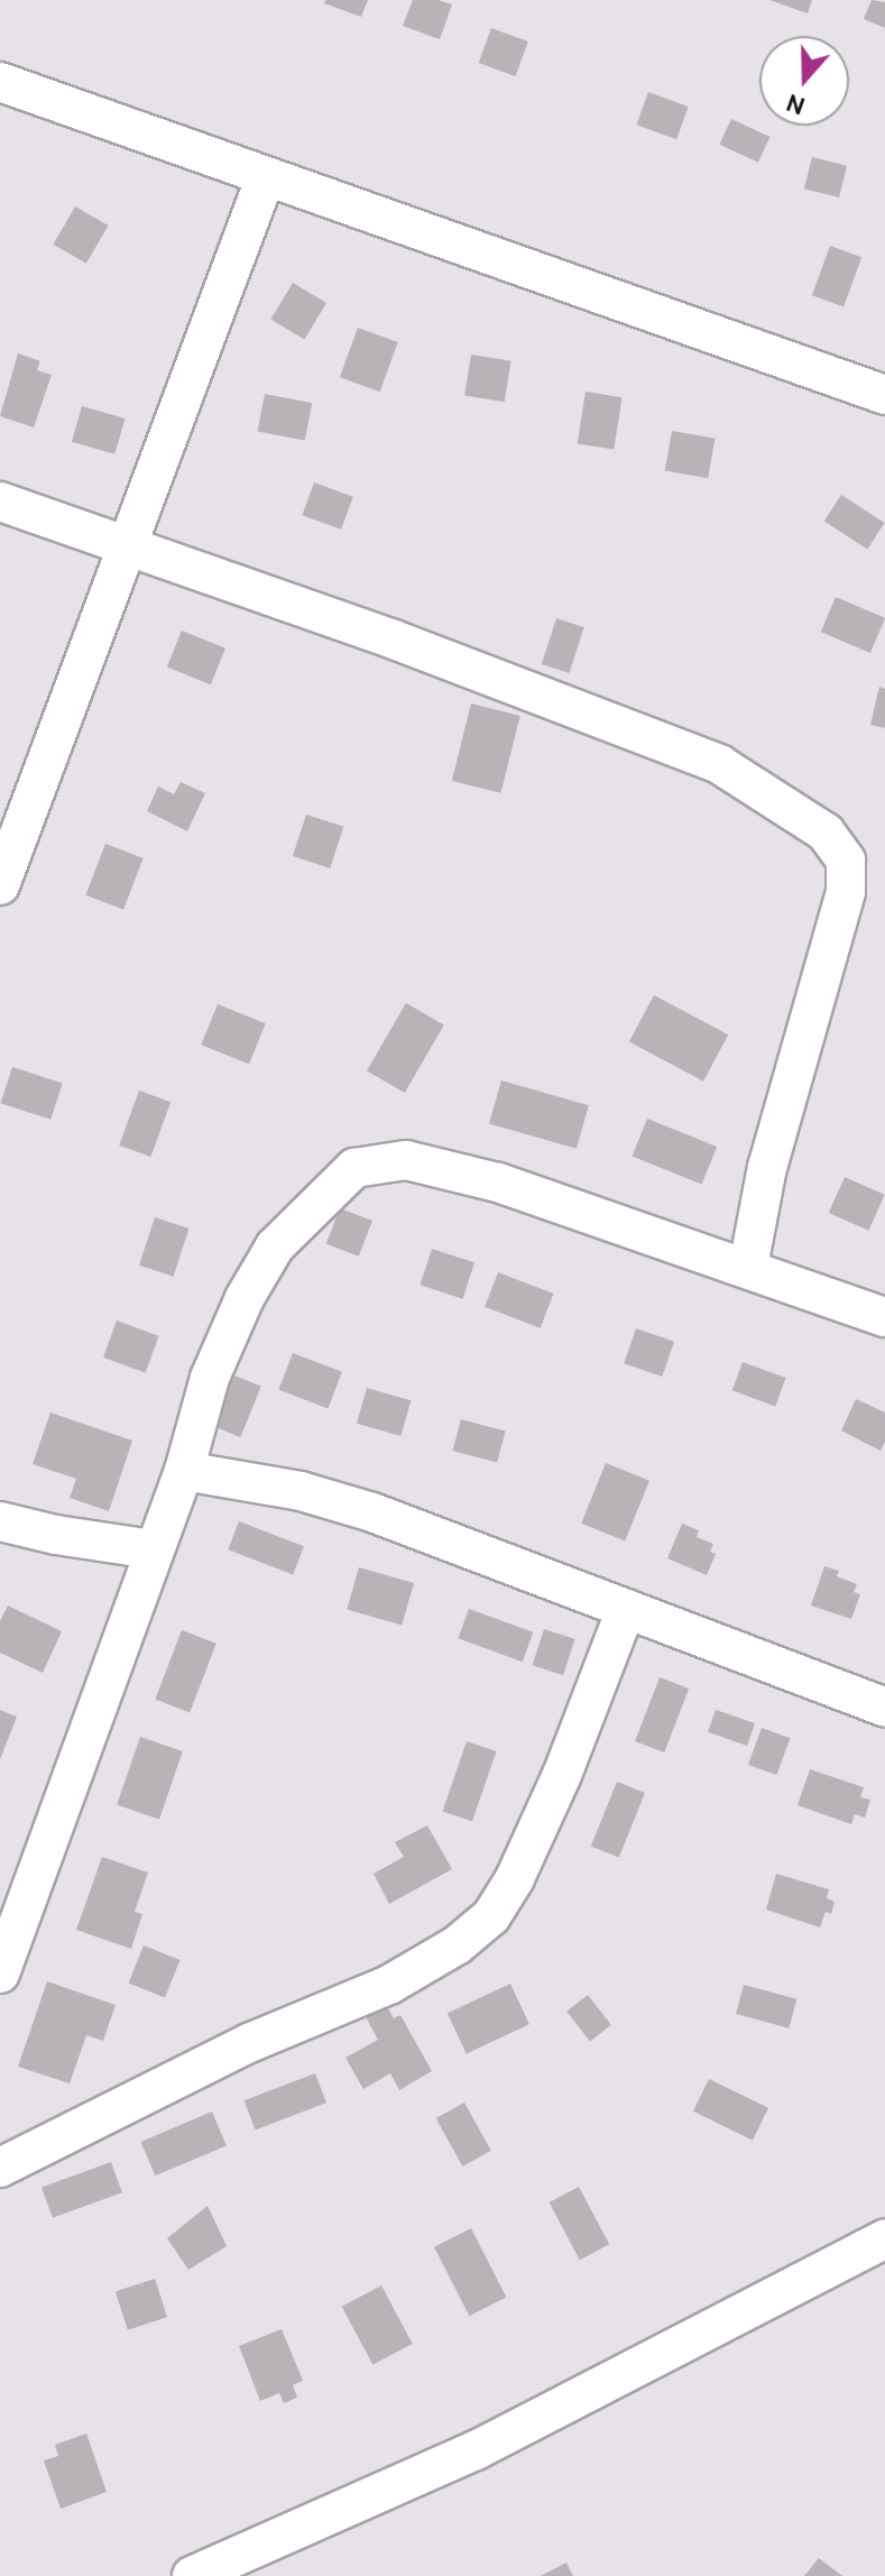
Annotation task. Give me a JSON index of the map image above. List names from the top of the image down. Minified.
{"north":"bottom"}
